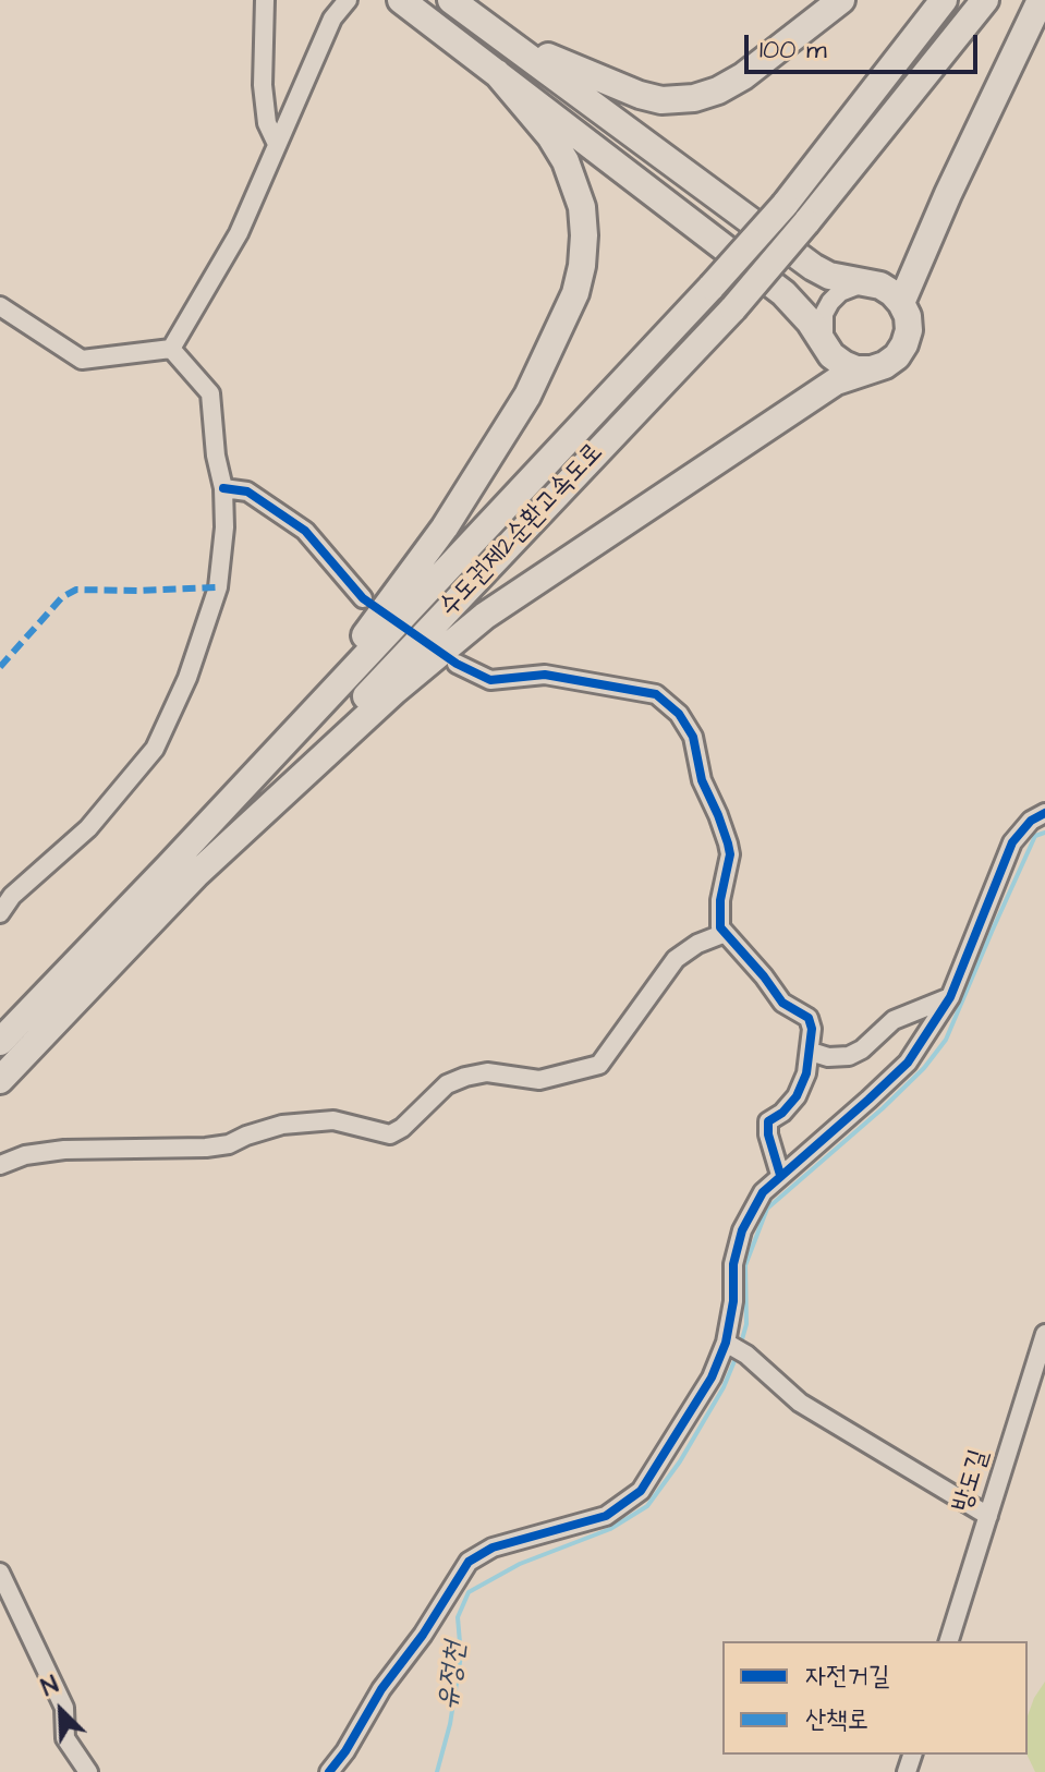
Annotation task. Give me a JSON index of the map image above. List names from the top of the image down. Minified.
{"streets":{"highway":["수도권제2순환고속도로"],"street":["방도길"]},"water":["유정천"],"legend":["자전거길","산책로"],"scale_bar":"100 m","north":"top left"}
